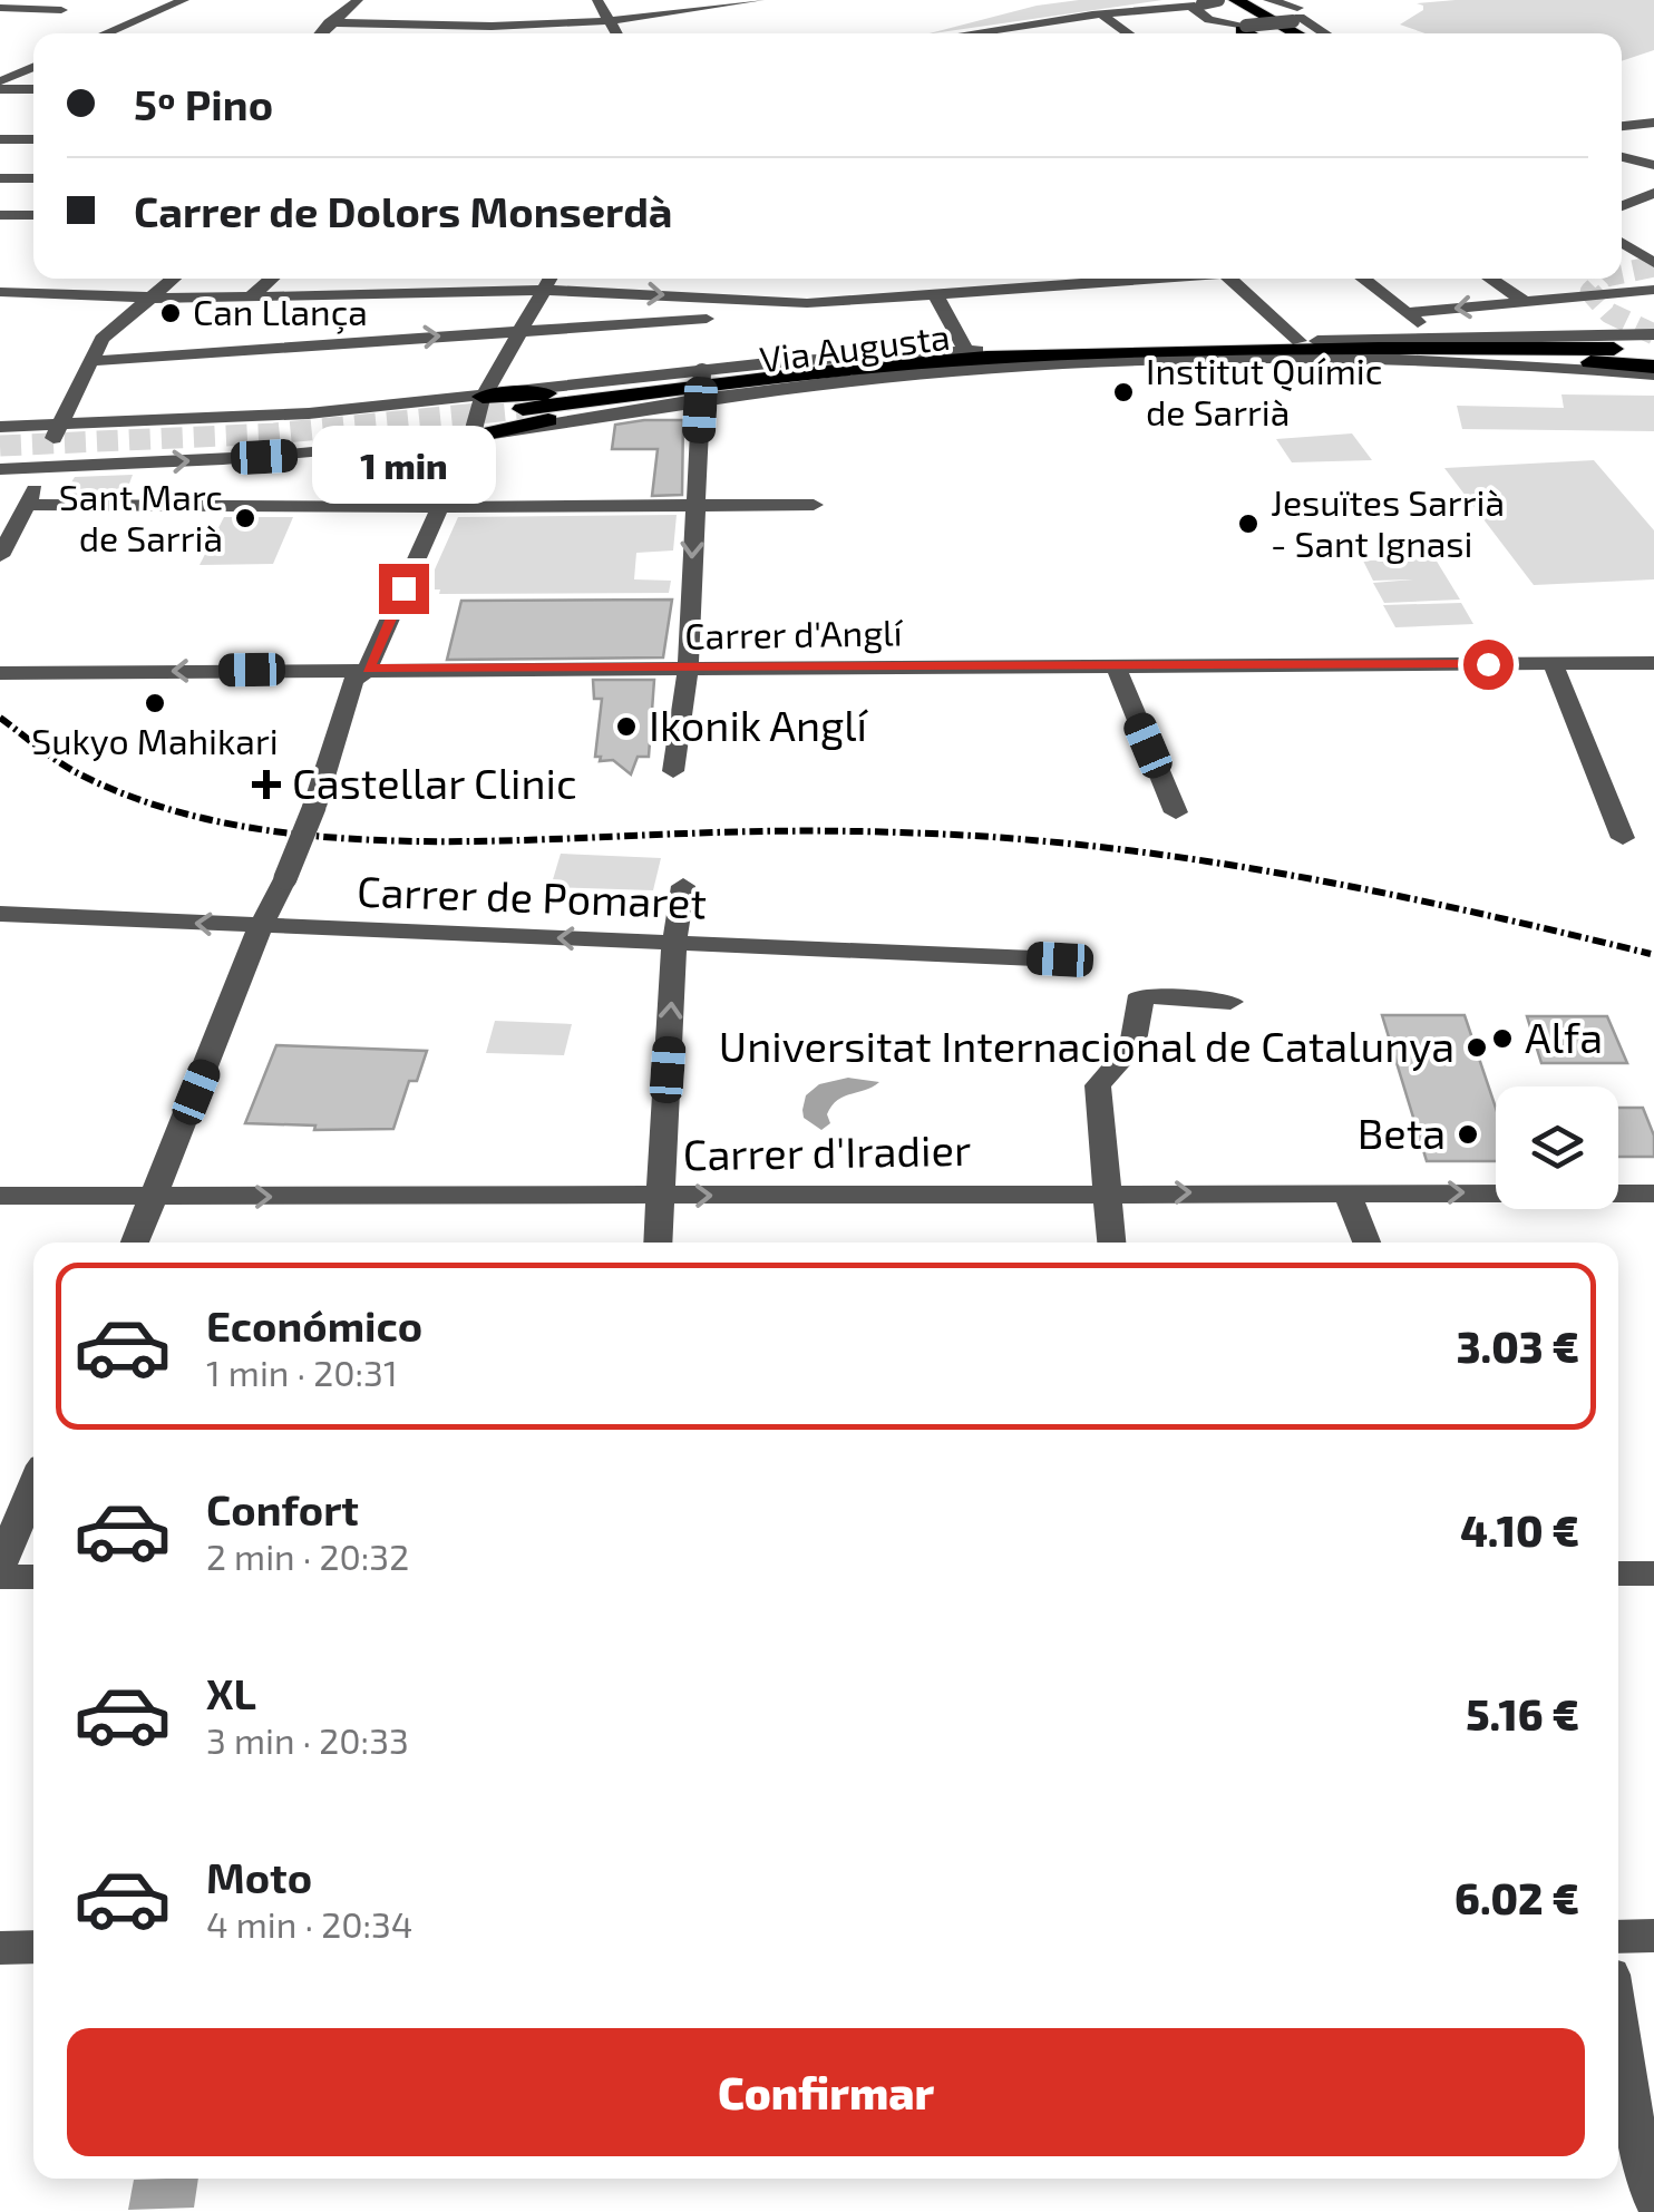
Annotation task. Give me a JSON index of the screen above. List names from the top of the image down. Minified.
{"streets":{"street":["Via Augusta","Carrer d'Anglí","Carrer de Pomaret","Carrer d'Iradier"]},"one_way":["Carrer de Pomaret","Carrer d'Iradier"],"places":{"other":["Can Llança","Institut Químic de Sarrià","Sant Marc de Sarrià","Jesuïtes Sarrià - Sant Ignasi","Sukyo Mahikari","Ikonik Anglí","Alfa","Universitat Internacional de Catalunya","Beta"],"health":["Castellar Clinic"]},"page":{"banner":["5º Pino","Carrer de Dolors Monserdà"],"bubble":"1 min","list":[{"name":"Económico","note":"1 min · 20:31","value":"3.03 €"},{"name":"Confort","note":"2 min · 20:32","value":"4.10 €"},{"name":"XL","note":"3 min · 20:33","value":"5.16 €"},{"name":"Moto","note":"4 min · 20:34","value":"6.02 €"}],"buttons":"Confirmar"}}
